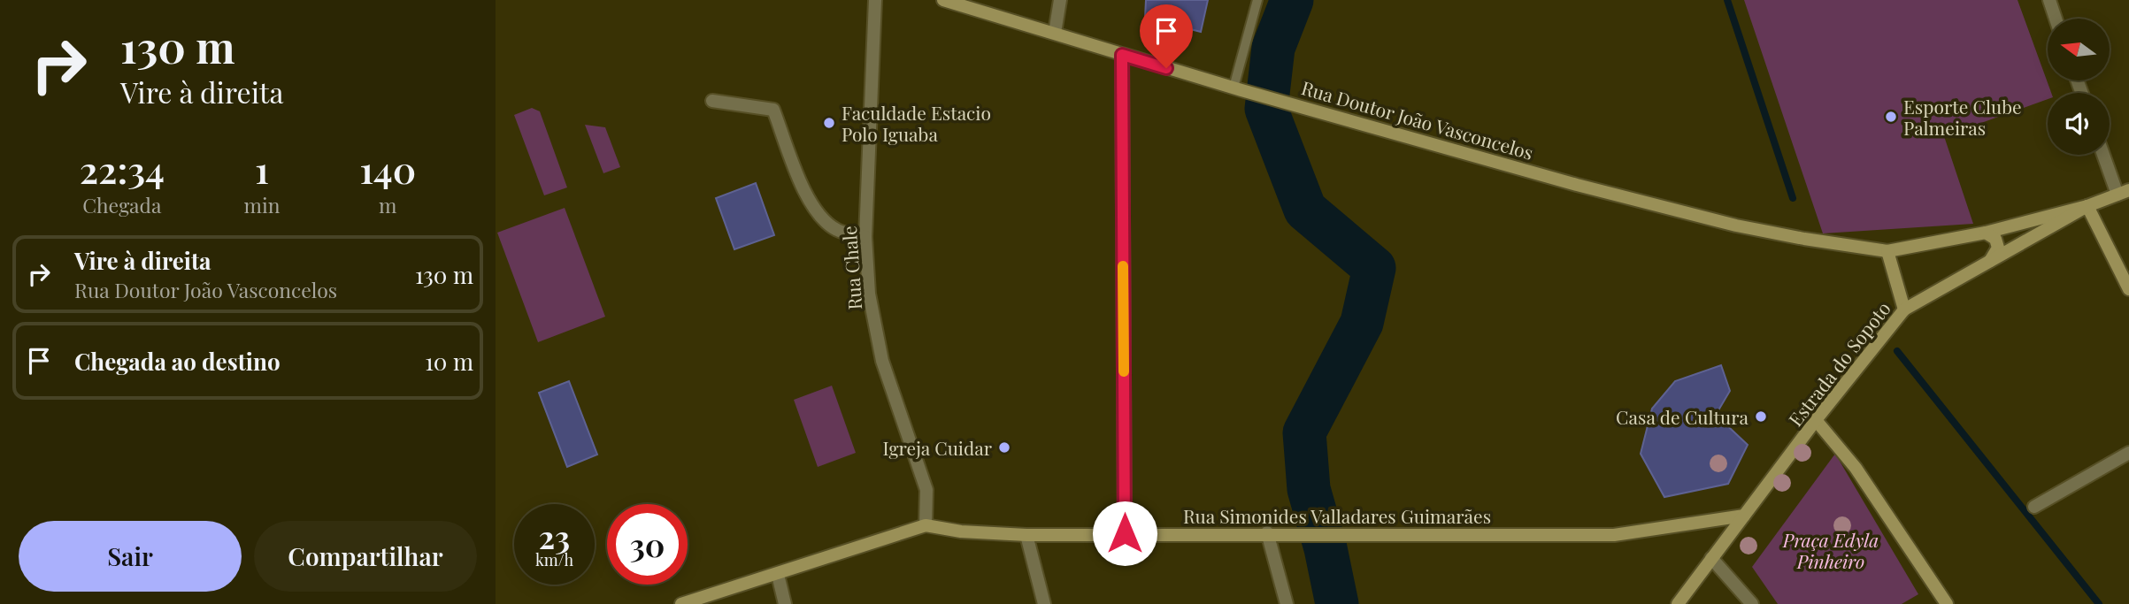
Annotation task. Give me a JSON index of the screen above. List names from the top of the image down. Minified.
{"streets":{"street":["Rua Doutor João Vasconcelos","Rua Chale","Estrada do Sopoto","Rua Simonides Valladares Guimarães"]},"crossings":[["Rua Chale","Rua Simonides Valladares Guimarães"],["Estrada do Sopoto","Rua Simonides Valladares Guimarães"]],"parks":["Praça Edyla Pinheiro"],"places":["Esporte Clube Palmeiras","Faculdade Estacio Polo Iguaba","Casa de Cultura","Igreja Cuidar"],"north":"left","page":{"turn":["130 m","Vire à direita"],"eta":["22:34","Chegada","1","min","140","m"],"list":[{"name":"Vire à direita","note":"Rua Doutor João Vasconcelos","value":"130 m"},{"name":"Chegada ao destino","value":"10 m"}],"speed":"23 km/h","limit":"30","buttons":["Sair","Compartilhar"]}}
